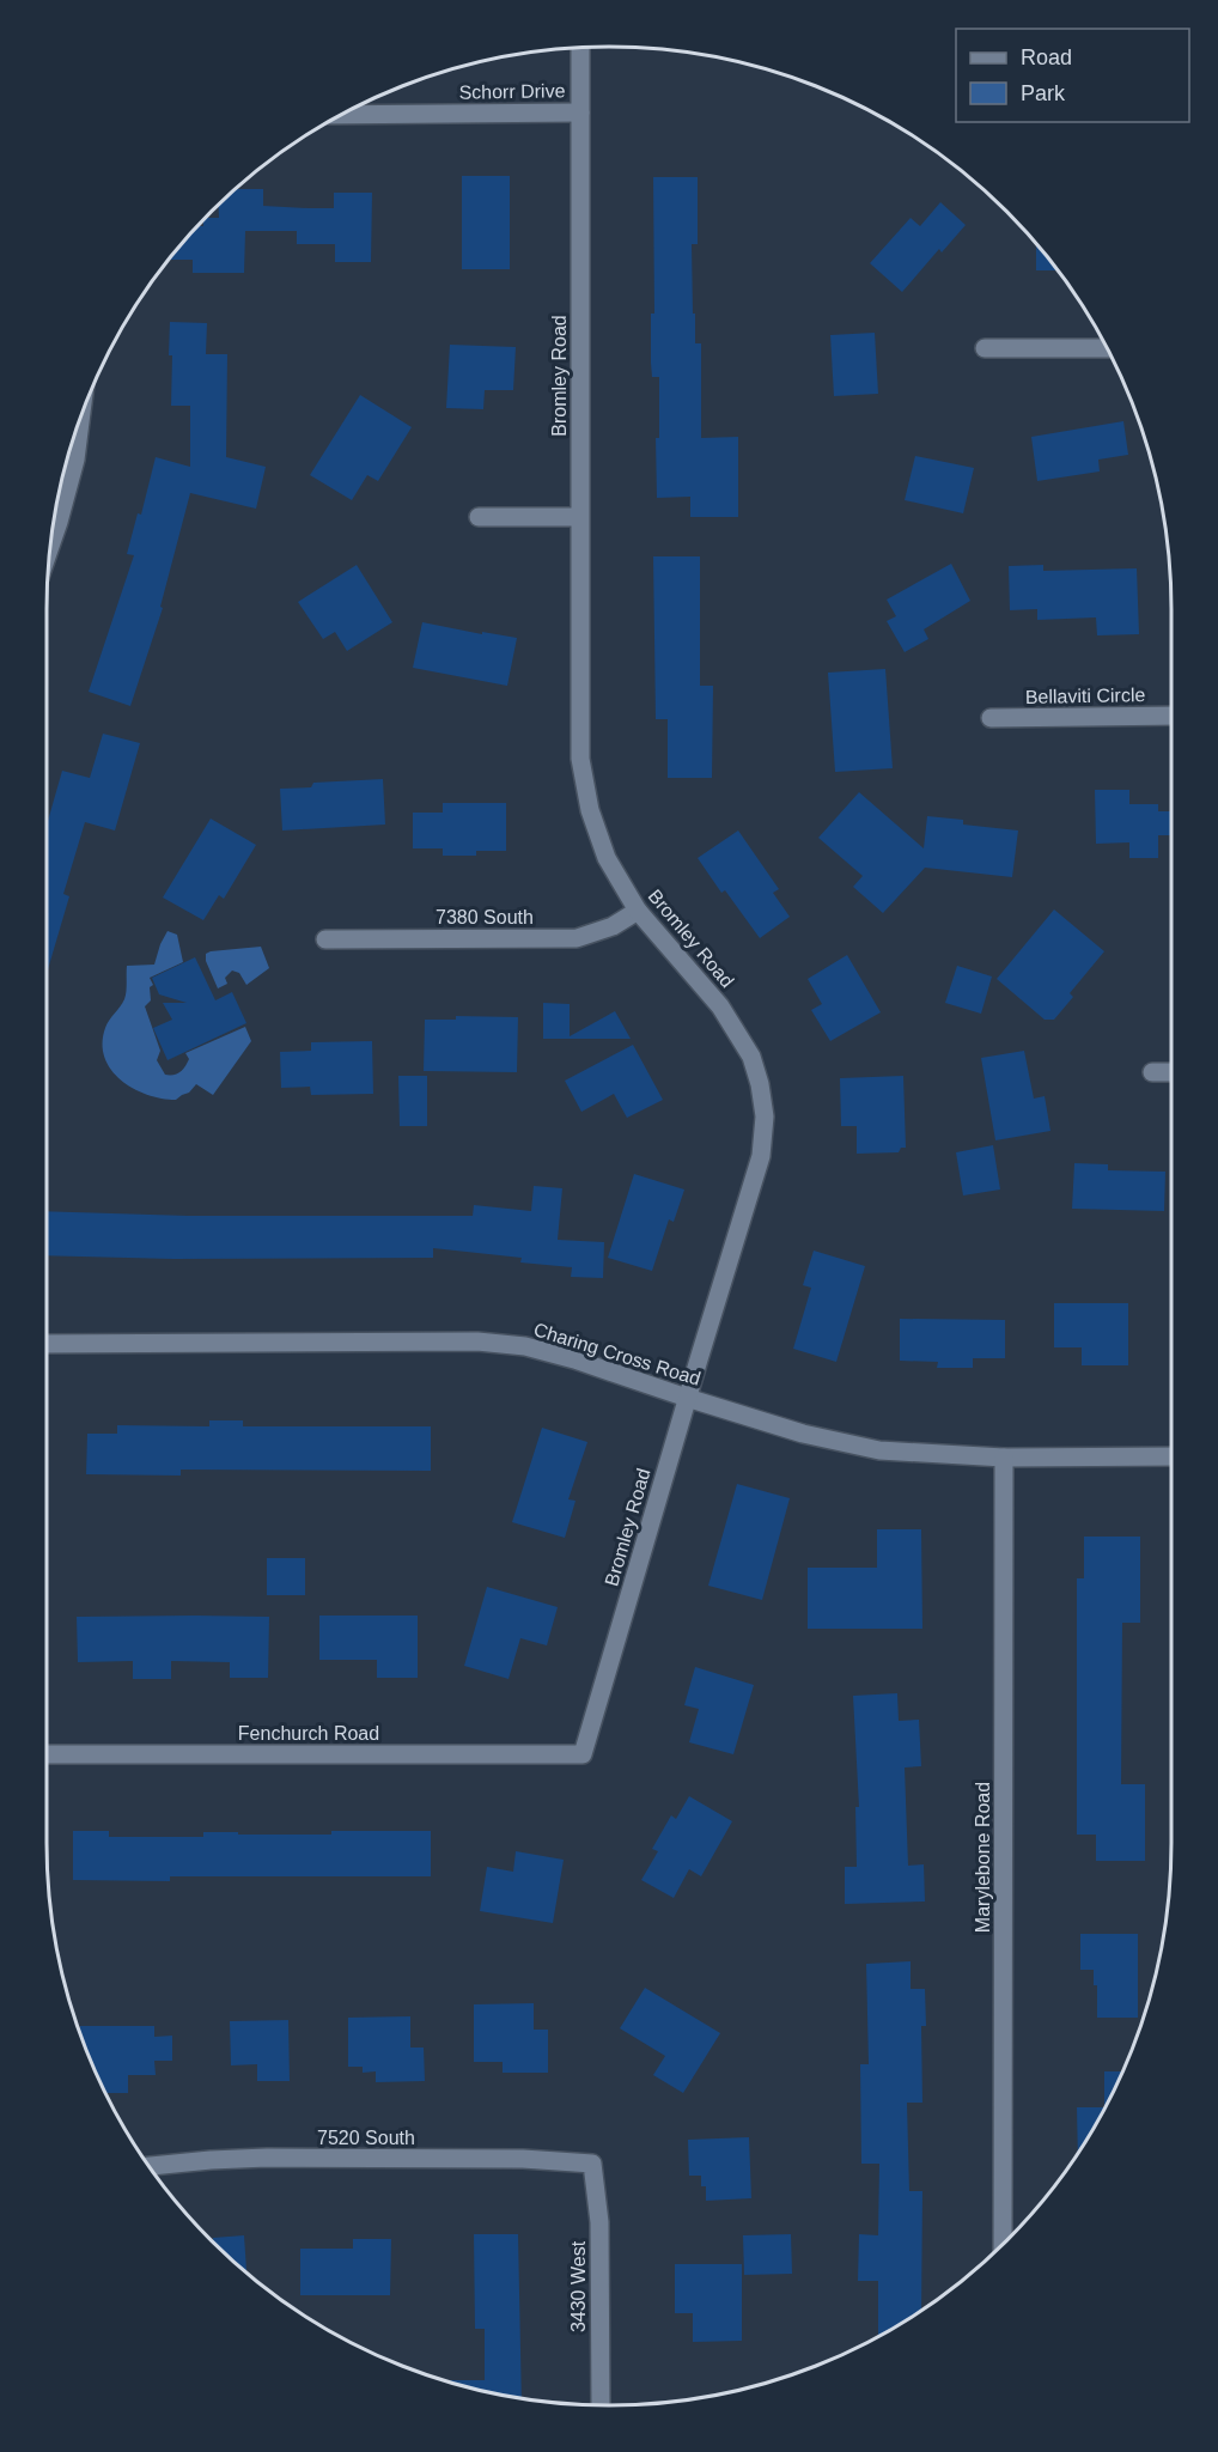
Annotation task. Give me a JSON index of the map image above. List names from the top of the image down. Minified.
{"streets":{"street":["Schorr Drive","Bromley Road","Bellaviti Circle","7380 South","Charing Cross Road","Fenchurch Road","Marylebone Road","7520 South","3430 West"]},"crossings":[["Schorr Drive","Bromley Road"],["Bromley Road","7380 South"],["Bromley Road","Charing Cross Road"],["Bromley Road","Fenchurch Road"],["Charing Cross Road","Marylebone Road"],["7520 South","3430 West"]],"legend":["Road","Park"]}
